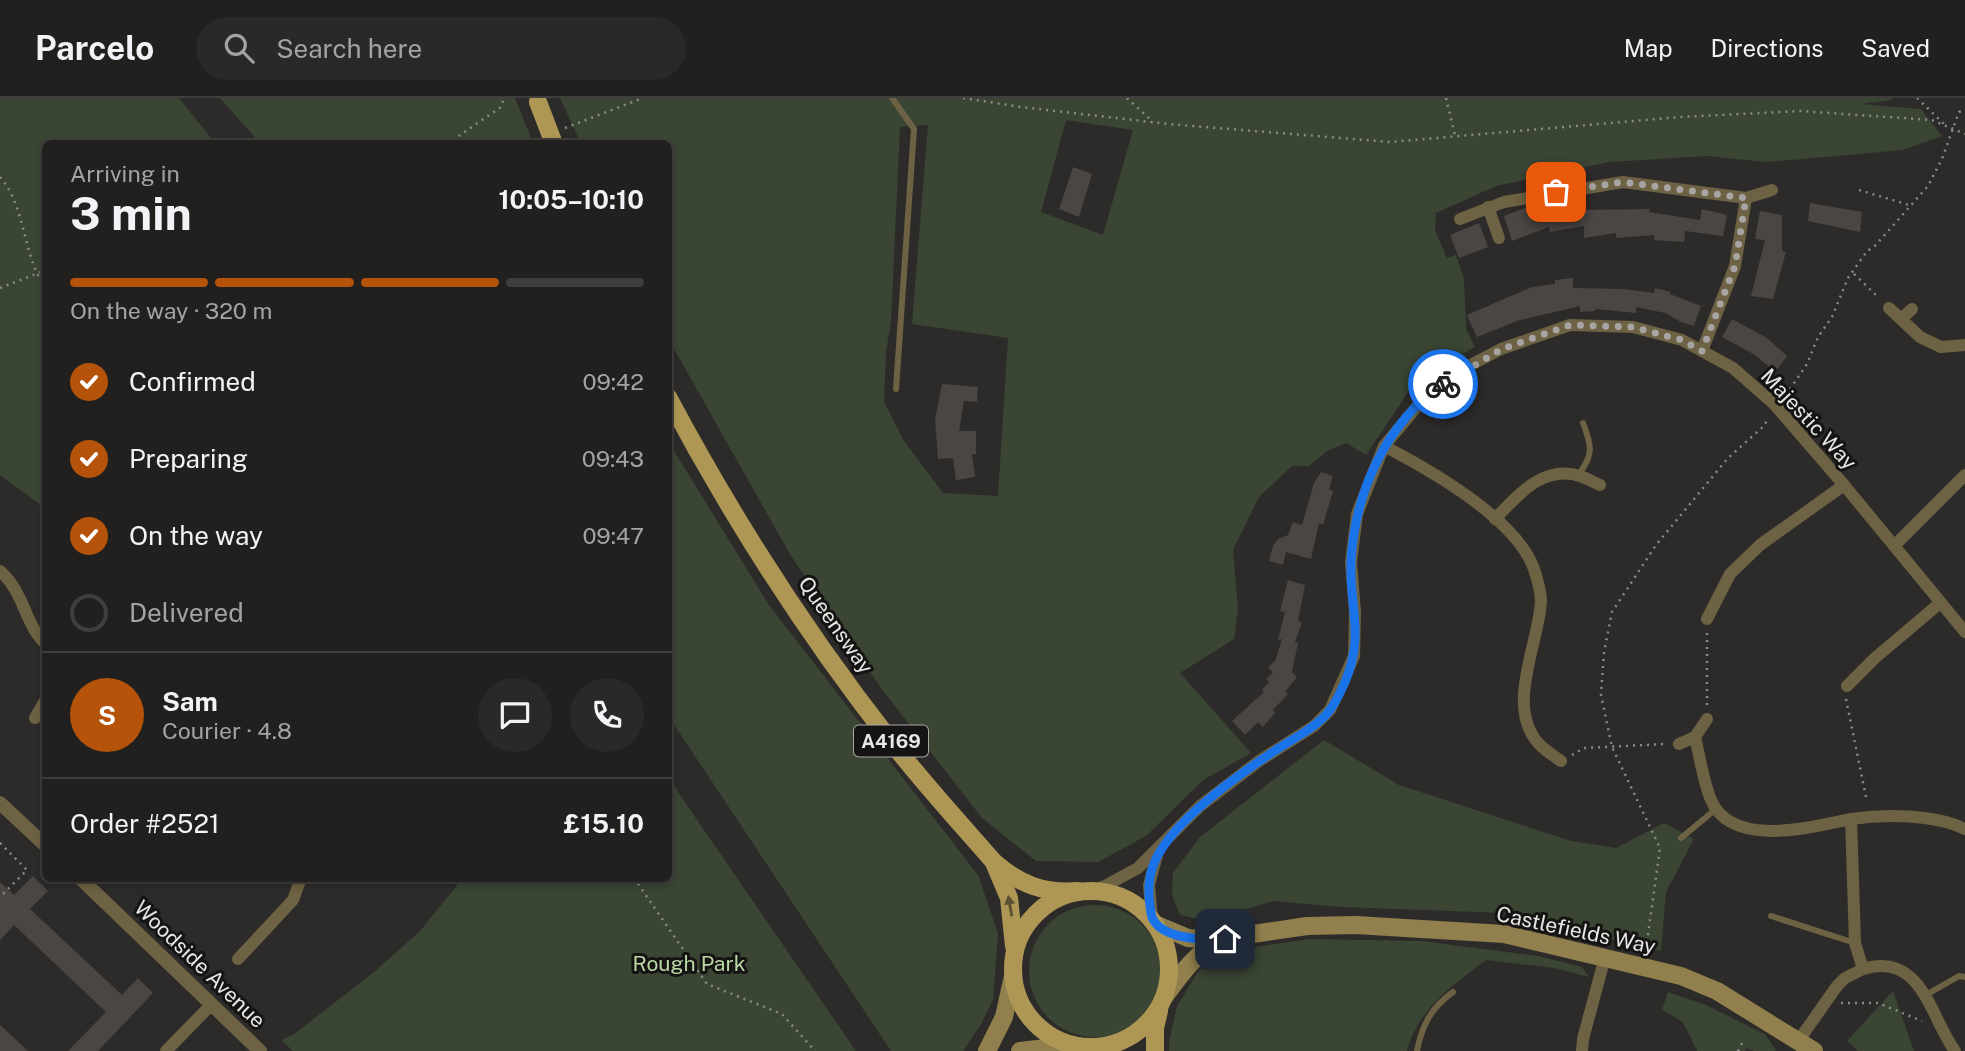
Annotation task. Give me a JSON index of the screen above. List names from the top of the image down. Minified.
{"streets":{"main road":["Queensway","A4169","Castlefields Way"],"street":["Majestic Way","Woodside Avenue"]},"crossings":[["Majestic Way","Queensway"],["Majestic Way","Castlefields Way"],["Queensway","Castlefields Way"]],"parks":["Rough Park"],"page":{"header":"Parcelo","search":"Search here","nav":["Map","Directions","Saved"],"heading":["3 min","Arriving in","10:05–10:10"],"panel":["Sam","Courier · 4.8","Order #2521","£15.10"],"bar":"On the way · 320 m","list":[["Confirmed","09:42"],["Preparing","09:43"],["On the way","09:47"],"Delivered"],"round":"S"}}
